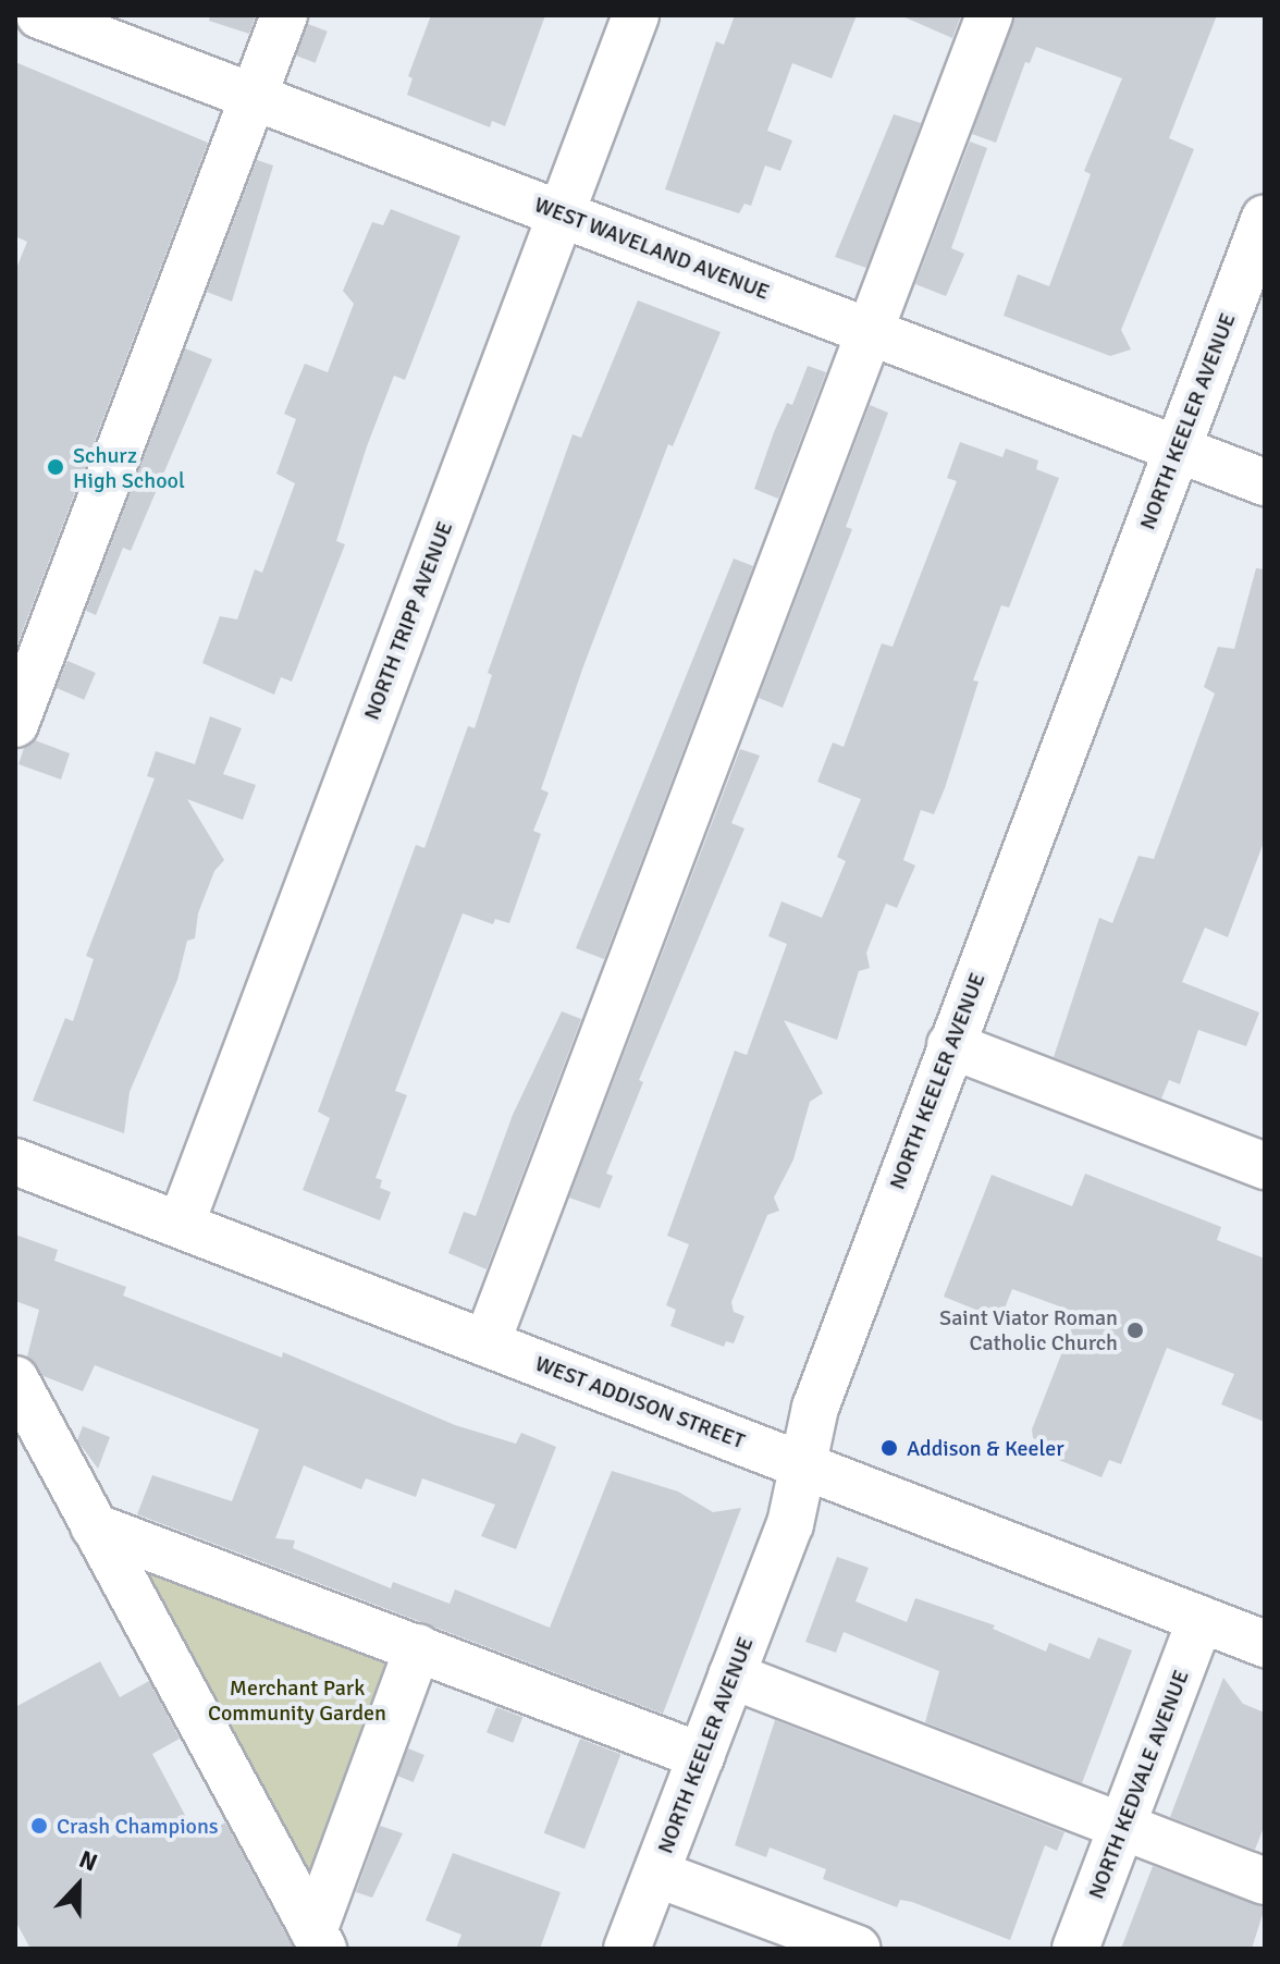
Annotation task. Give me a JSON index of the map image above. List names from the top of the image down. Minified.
{"streets":{"street":["WEST WAVELAND AVENUE","NORTH KEELER AVENUE","NORTH TRIPP AVENUE","WEST ADDISON STREET","NORTH KEDVALE AVENUE"]},"crossings":[["WEST WAVELAND AVENUE","NORTH KEELER AVENUE"],["WEST WAVELAND AVENUE","NORTH TRIPP AVENUE"],["NORTH KEELER AVENUE","WEST ADDISON STREET"],["NORTH TRIPP AVENUE","WEST ADDISON STREET"],["WEST ADDISON STREET","NORTH KEDVALE AVENUE"]],"parks":["Merchant Park Community Garden"],"places":["Schurz High School","Saint Viator Roman Catholic Church","Addison & Keeler","Crash Champions"],"north":"top"}
